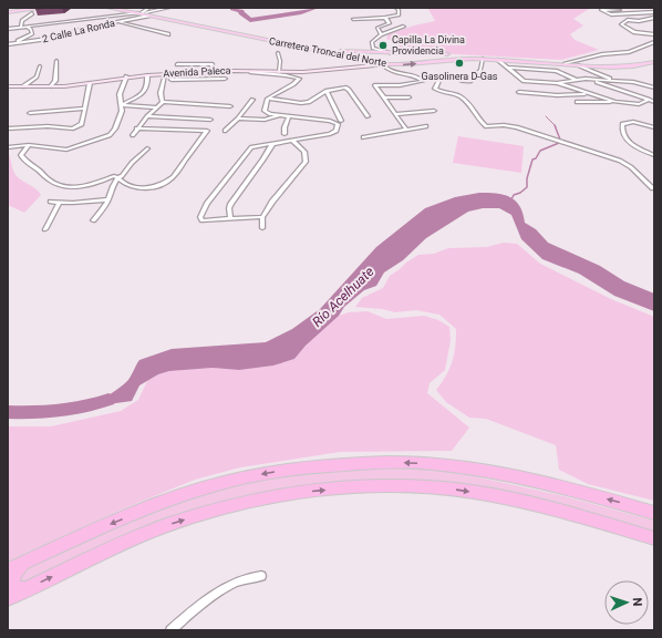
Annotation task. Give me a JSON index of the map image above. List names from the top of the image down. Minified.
{"streets":{"main road":["Carretera Troncal del Norte","Avenida Paleca"],"street":["2 Calle La Ronda"]},"crossings":[["2 Calle La Ronda","Carretera Troncal del Norte"],["Carretera Troncal del Norte","Avenida Paleca"]],"water":["Río Acelhuate"],"places":["Capilla La Divina Providencia","Gasolinera D-Gas"],"north":"right"}
